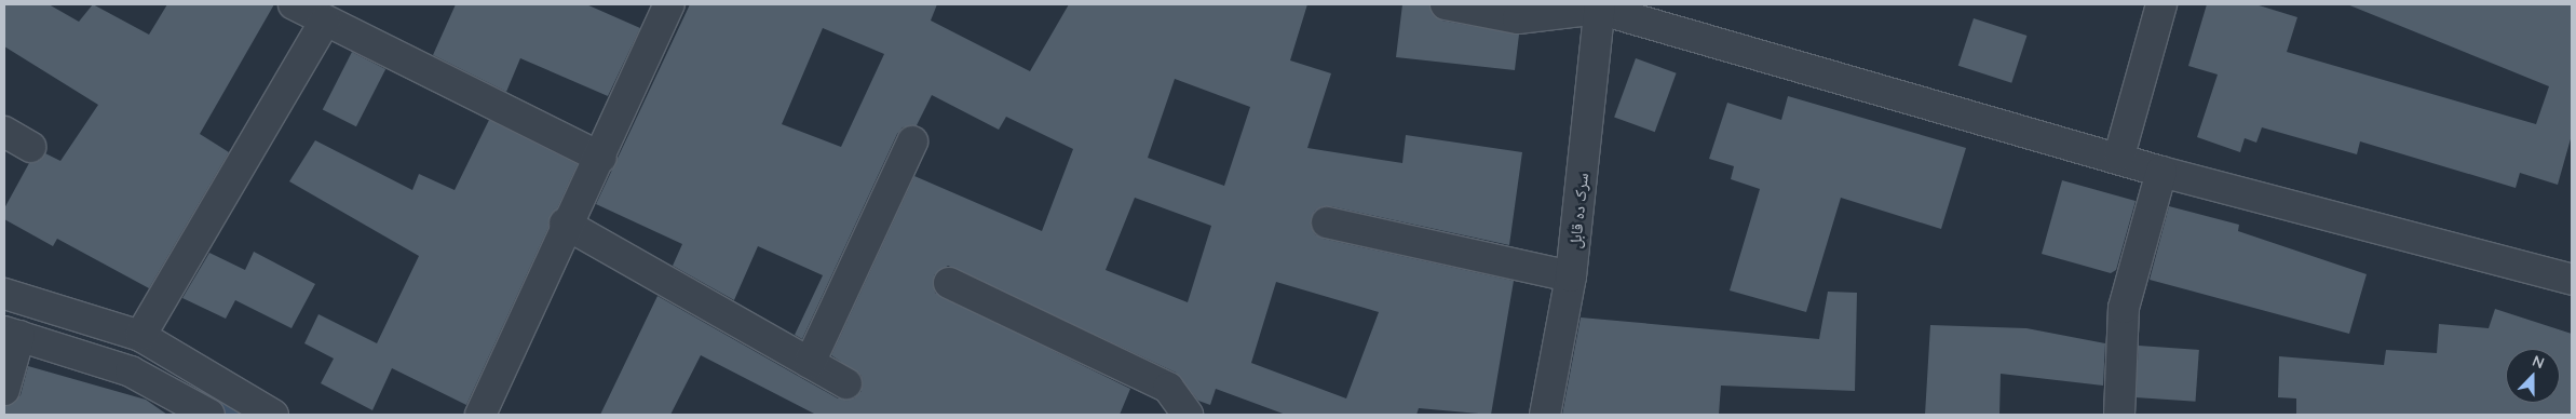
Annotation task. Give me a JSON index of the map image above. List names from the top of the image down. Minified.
{"streets":{"street":["سرک ده قابل"]},"north":"top"}
